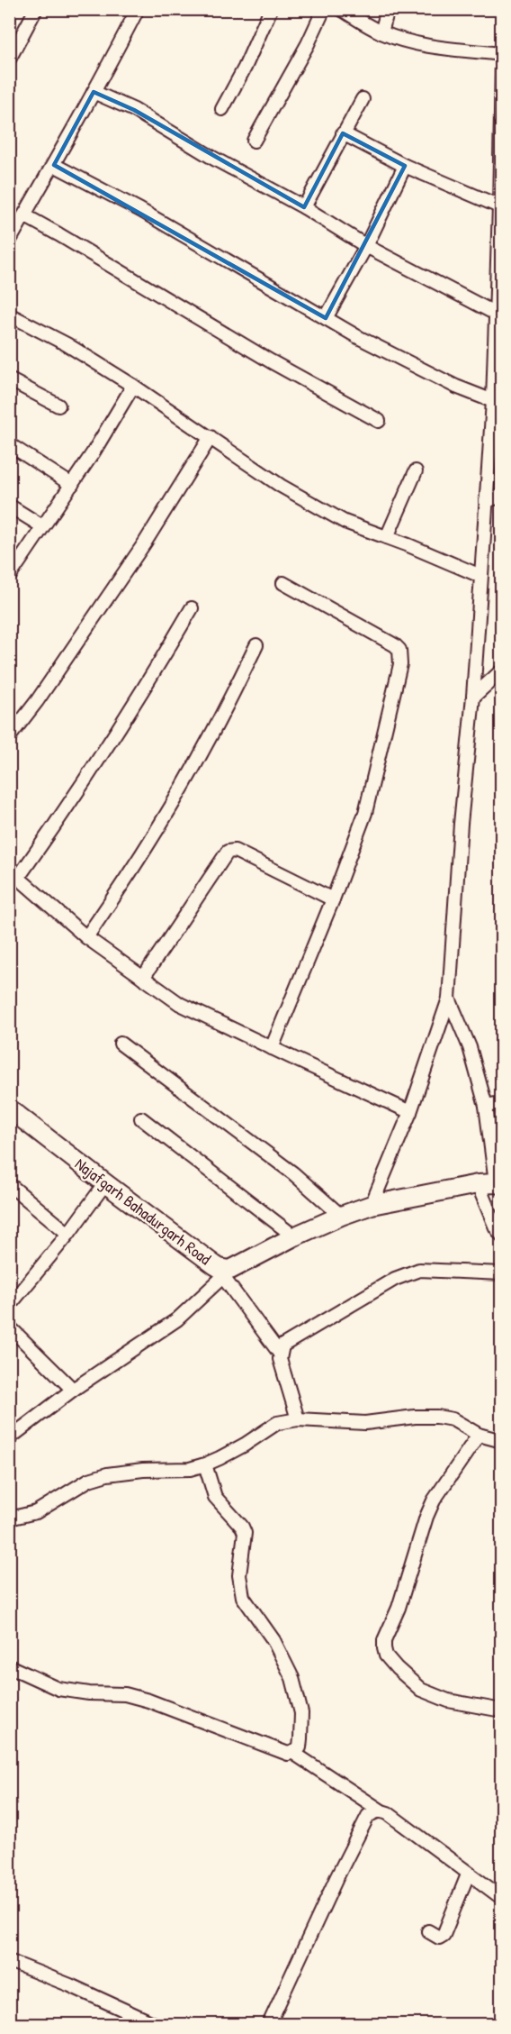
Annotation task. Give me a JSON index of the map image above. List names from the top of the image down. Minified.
{"streets":{"street":["Najafgarh Bahadurgarh Road"]}}
